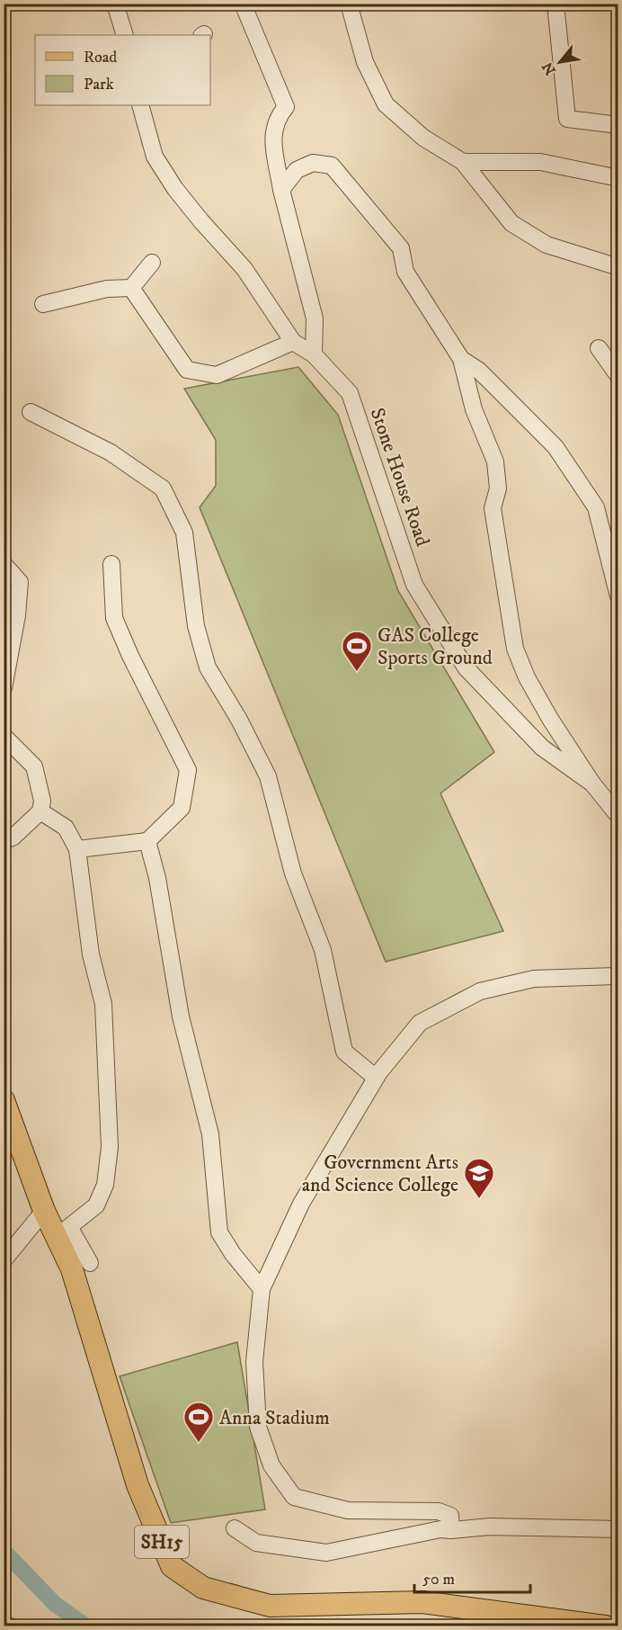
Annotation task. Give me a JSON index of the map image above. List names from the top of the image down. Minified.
{"streets":{"main road":["SH15"],"street":["Stone House Road"]},"places":{"sports":["GAS College Sports Ground","Anna Stadium"],"school or university":["Government Arts and Science College"]},"legend":["Road","Park"],"scale_bar":"50 m","north":"bottom left"}
